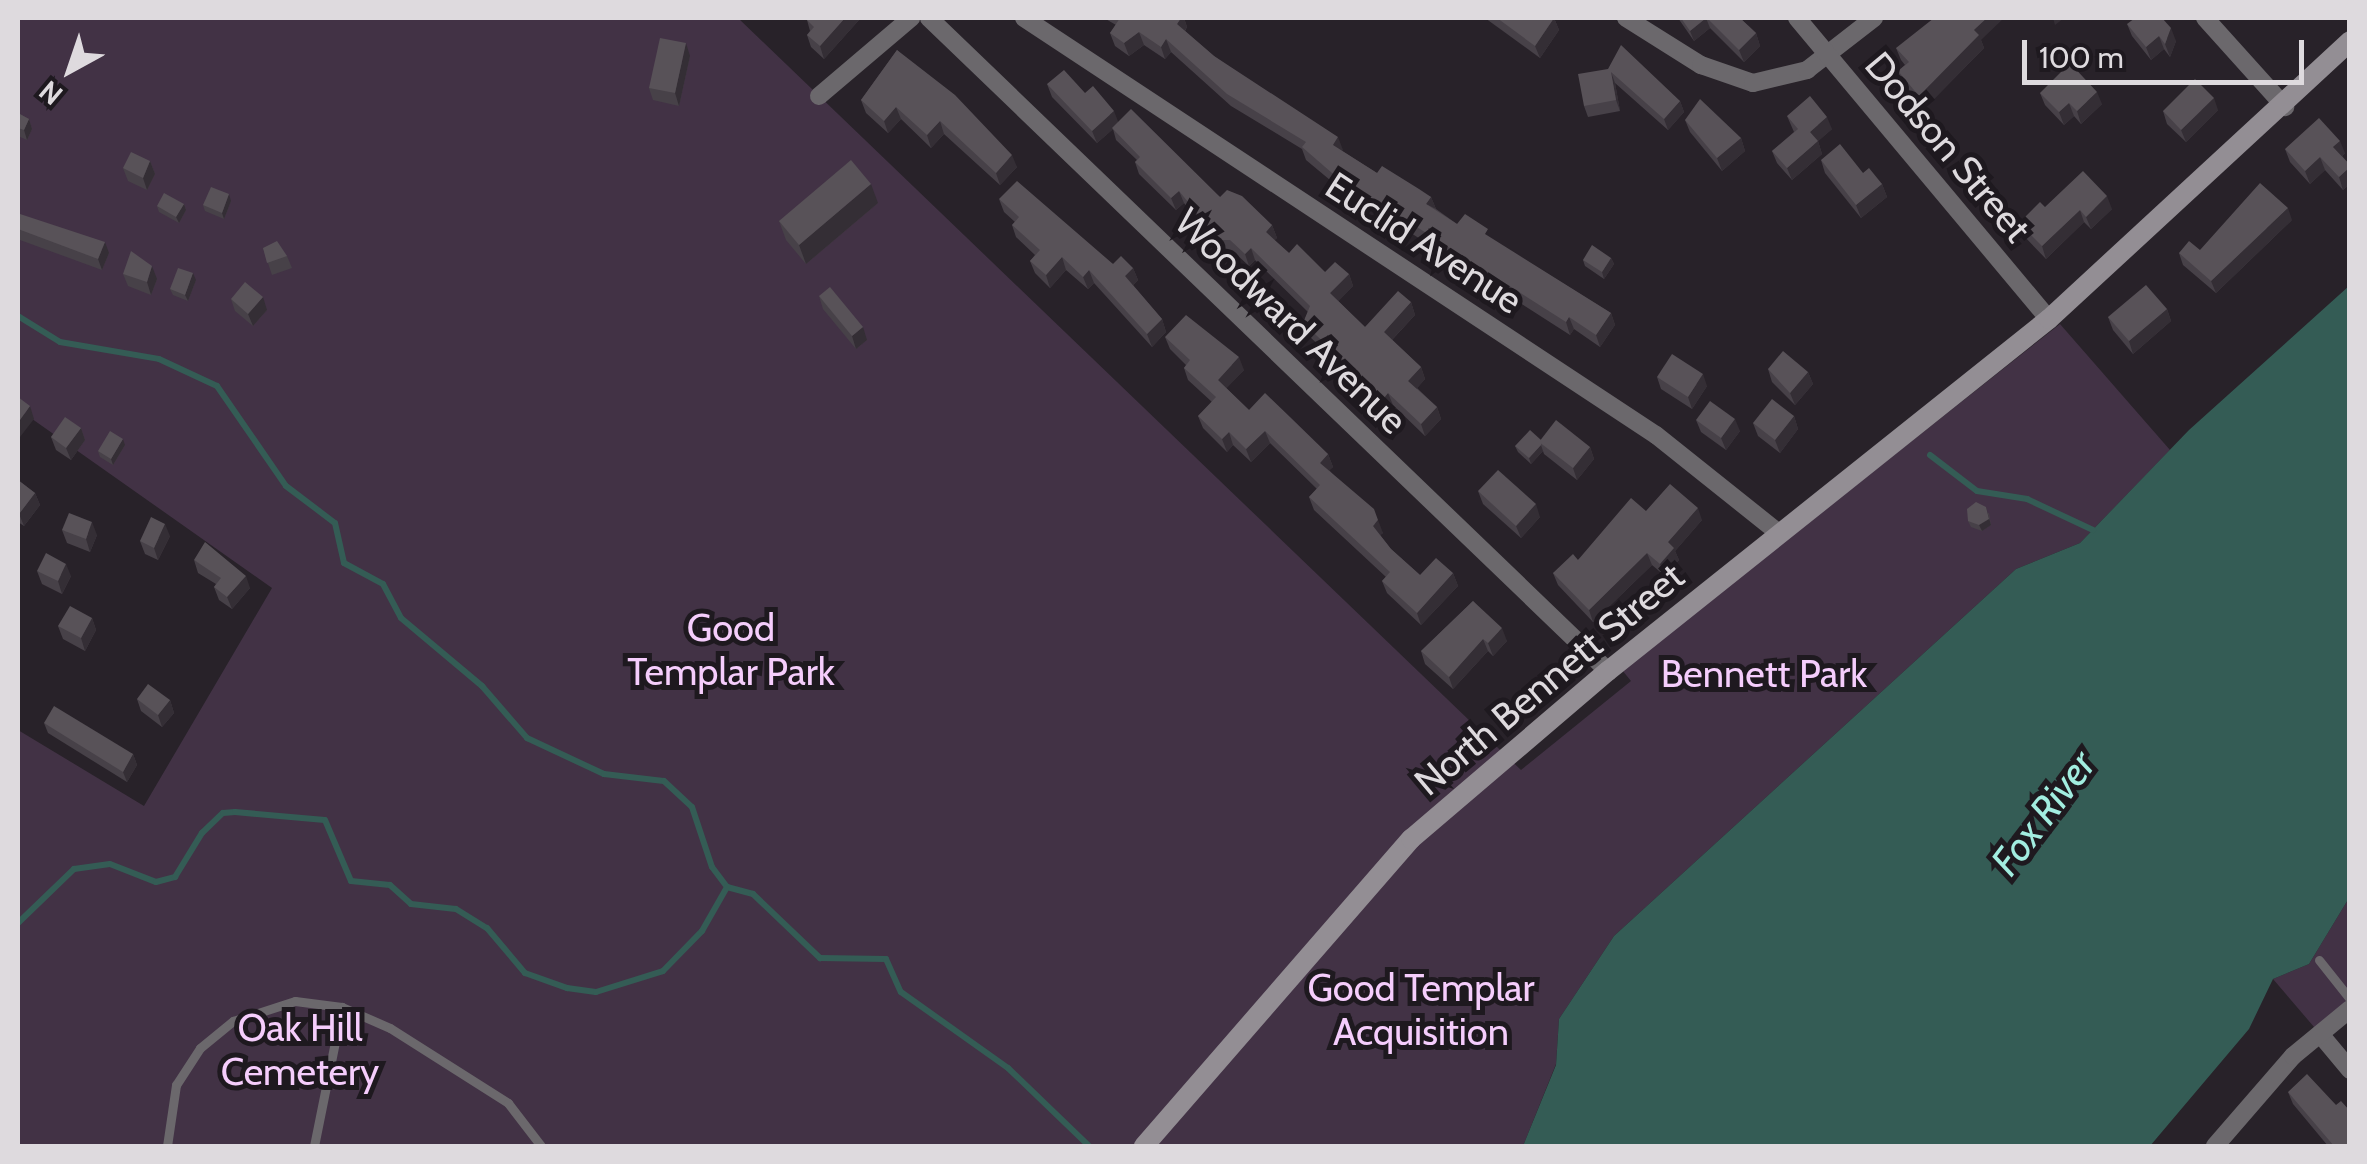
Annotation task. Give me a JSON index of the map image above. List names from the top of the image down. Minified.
{"streets":{"main road":["North Bennett Street"],"street":["Dodson Street","Euclid Avenue","Woodward Avenue"]},"crossings":[["Dodson Street","North Bennett Street"],["Euclid Avenue","North Bennett Street"],["Woodward Avenue","North Bennett Street"]],"water":["Fox River"],"parks":["Good Templar Park","Bennett Park","Good Templar Acquisition","Oak Hill Cemetery"],"scale_bar":"100 m","north":"bottom left"}
